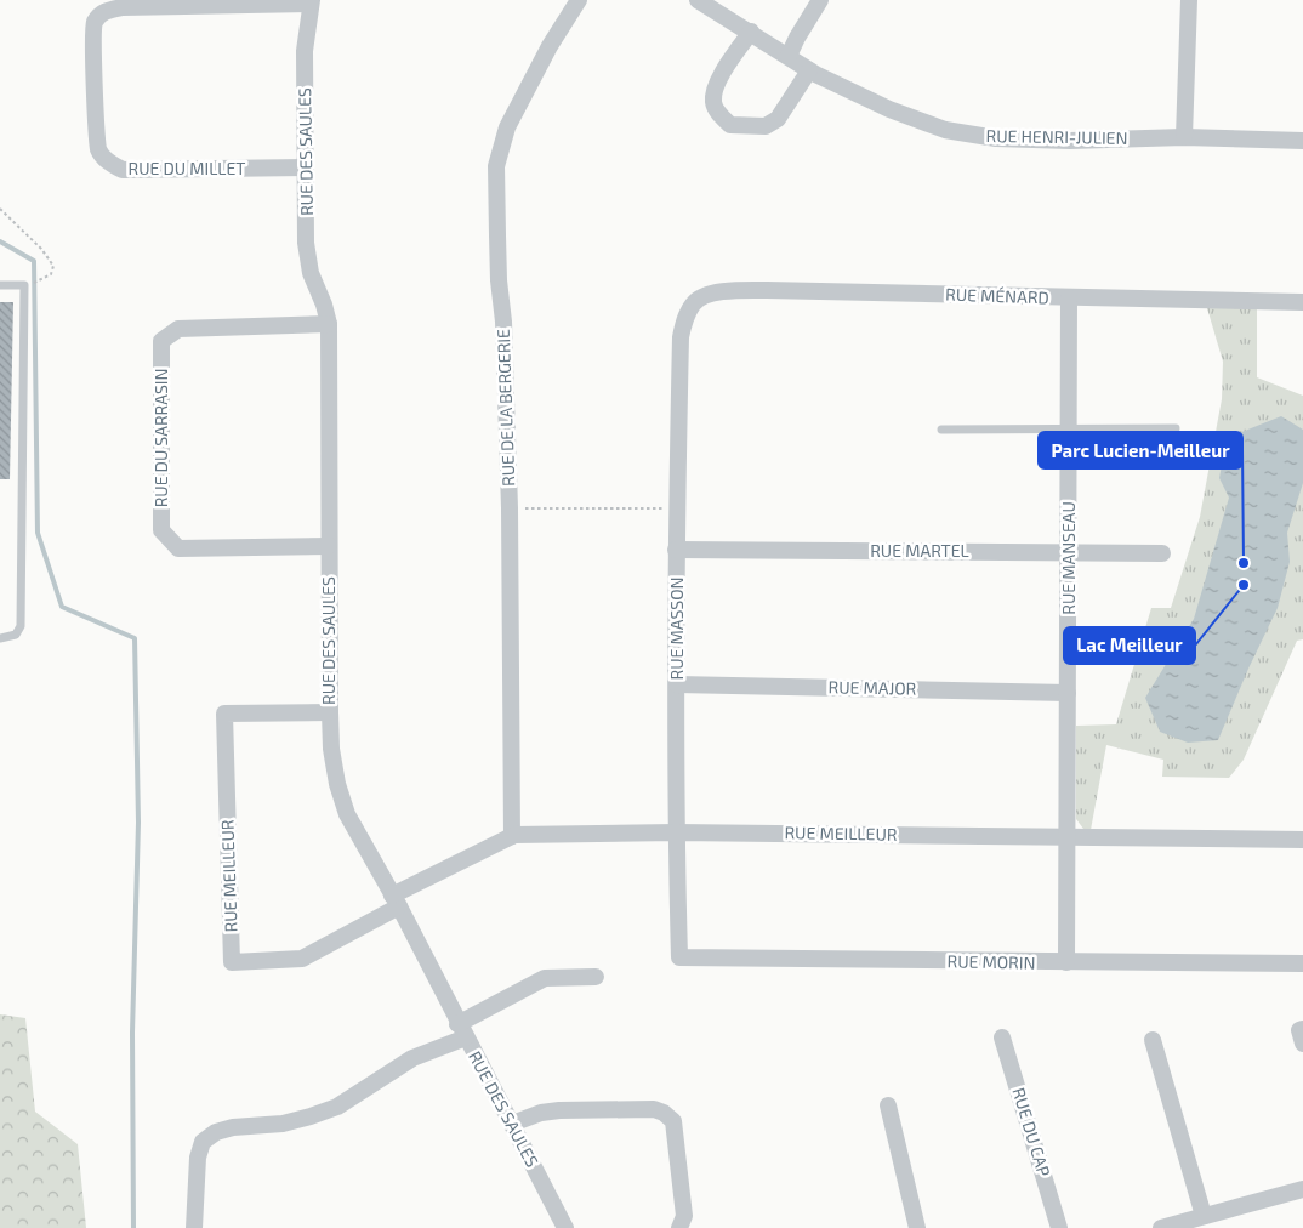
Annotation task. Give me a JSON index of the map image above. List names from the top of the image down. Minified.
{"streets":{"street":["RUE HENRI-JULIEN","RUE DES SAULES","RUE DU MILLET","RUE MÉNARD","RUE DE LA BERGERIE","RUE DU SARRASIN","RUE MARTEL","RUE MANSEAU","RUE MASSON","RUE MAJOR","RUE MEILLEUR","RUE MORIN","RUE DU CAP"]},"crossings":[["RUE DES SAULES","RUE DU MILLET"],["RUE DES SAULES","RUE DU SARRASIN"],["RUE DES SAULES","RUE MEILLEUR"],["RUE MÉNARD","RUE MANSEAU"],["RUE MÉNARD","RUE MASSON"],["RUE DE LA BERGERIE","RUE MEILLEUR"],["RUE MARTEL","RUE MANSEAU"],["RUE MARTEL","RUE MASSON"],["RUE MANSEAU","RUE MAJOR"],["RUE MANSEAU","RUE MEILLEUR"],["RUE MANSEAU","RUE MORIN"],["RUE MASSON","RUE MAJOR"],["RUE MASSON","RUE MEILLEUR"],["RUE MASSON","RUE MORIN"]],"places":["Parc Lucien-Meilleur","Lac Meilleur"]}
